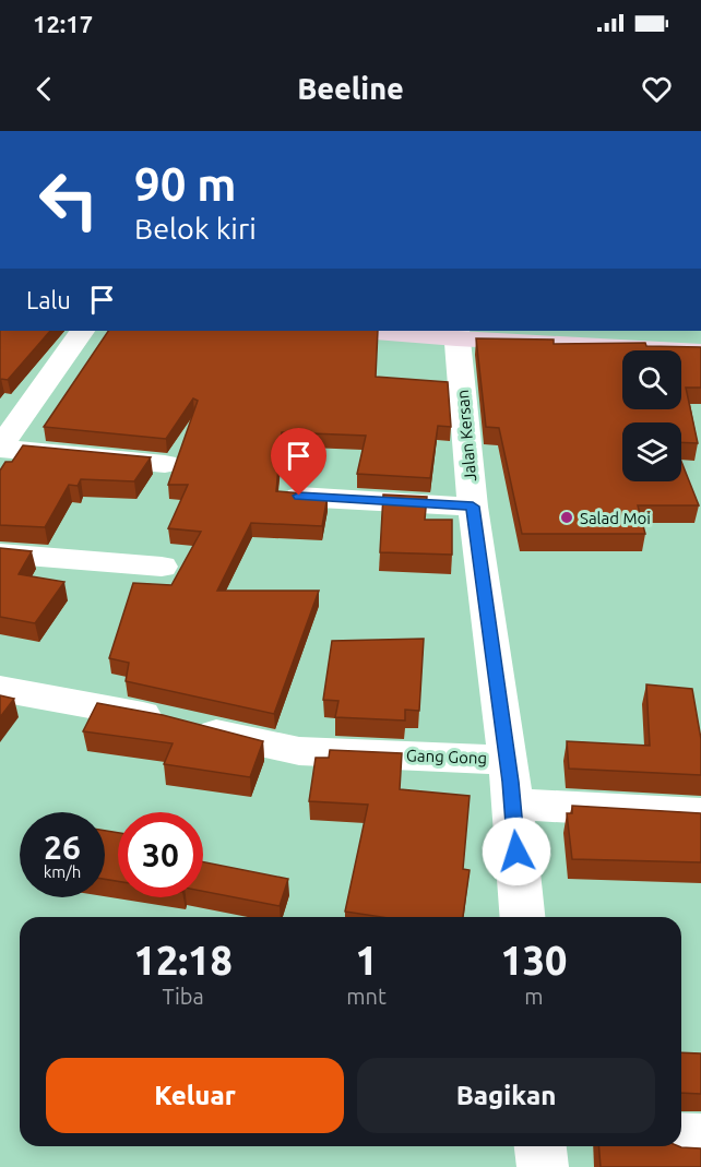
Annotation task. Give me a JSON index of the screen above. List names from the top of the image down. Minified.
{"streets":{"street":["Jalan Kersan","Gang Gong"]},"crossings":[["Jalan Kersan","Gang Gong"]],"places":["Salad Moi"],"page":{"status":"12:17","header":"Beeline","turn":["90 m","Belok kiri"],"then":"Lalu","speed":"26 km/h","limit":"30","eta":["12:18","Tiba","1","mnt","130","m"],"buttons":["Keluar","Bagikan"]}}
